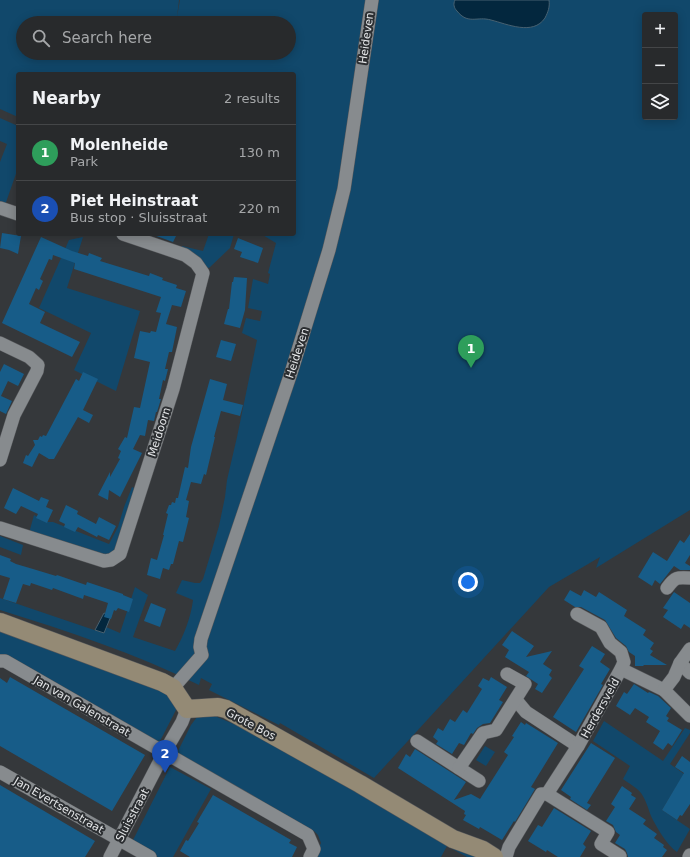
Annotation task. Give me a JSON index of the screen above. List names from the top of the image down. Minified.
{"streets":{"street":["Heideven","Meidoorn","Jan van Galenstraat","Herdersveld","Grote Bos","Jan Evertsenstraat","Sluisstraat"]},"crossings":[["Jan van Galenstraat","Sluisstraat"],["Grote Bos","Sluisstraat"],["Jan Evertsenstraat","Sluisstraat"]],"page":{"map_buttons":["+","−"],"search":"Search here","heading":["Nearby","2 results"],"list":[{"mark":"1","name":"Molenheide","note":"Park","value":"130 m"},{"mark":"2","name":"Piet Heinstraat","note":"Bus stop · Sluisstraat","value":"220 m"}],"pins":["1","2"]}}
